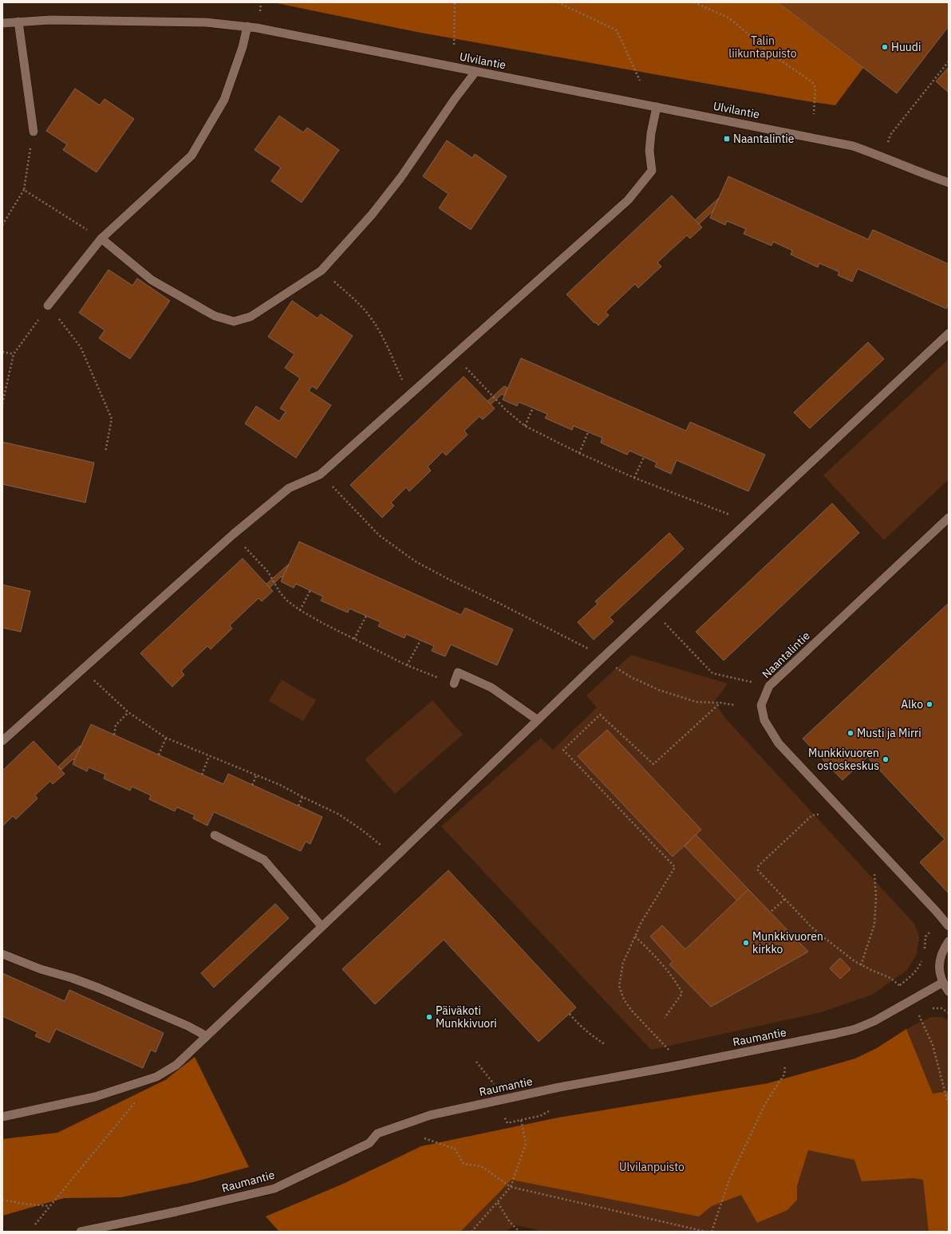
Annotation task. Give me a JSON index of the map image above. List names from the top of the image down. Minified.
{"streets":{"street":["Ulvilantie","Naantalintie","Raumantie"]},"parks":["Talin liikuntapuisto","Ulvilanpuisto"],"places":{"other":["Huudi","Alko","Musti ja Mirri","Munkkivuoren ostoskeskus","Munkkivuoren kirkko","Päiväkoti Munkkivuori"],"transit":["Naantalintie"]}}
